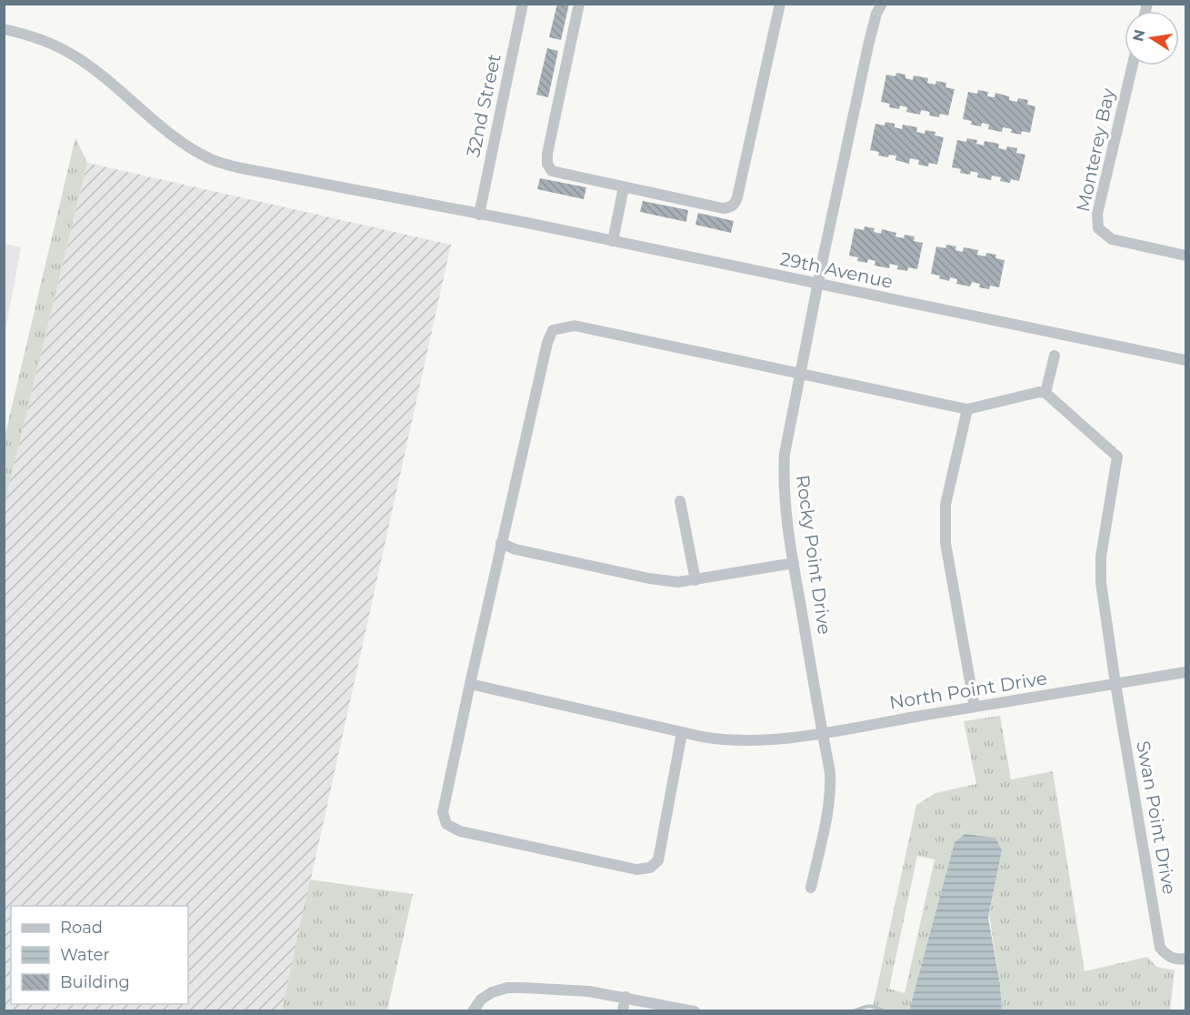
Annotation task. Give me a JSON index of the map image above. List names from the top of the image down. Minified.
{"streets":{"street":["32nd Street","Monterey Bay","29th Avenue","Rocky Point Drive","North Point Drive","Swan Point Drive"]},"crossings":[["32nd Street","29th Avenue"],["29th Avenue","Rocky Point Drive"],["Rocky Point Drive","North Point Drive"],["North Point Drive","Swan Point Drive"]],"legend":["Road","Water","Building"],"north":"left"}
